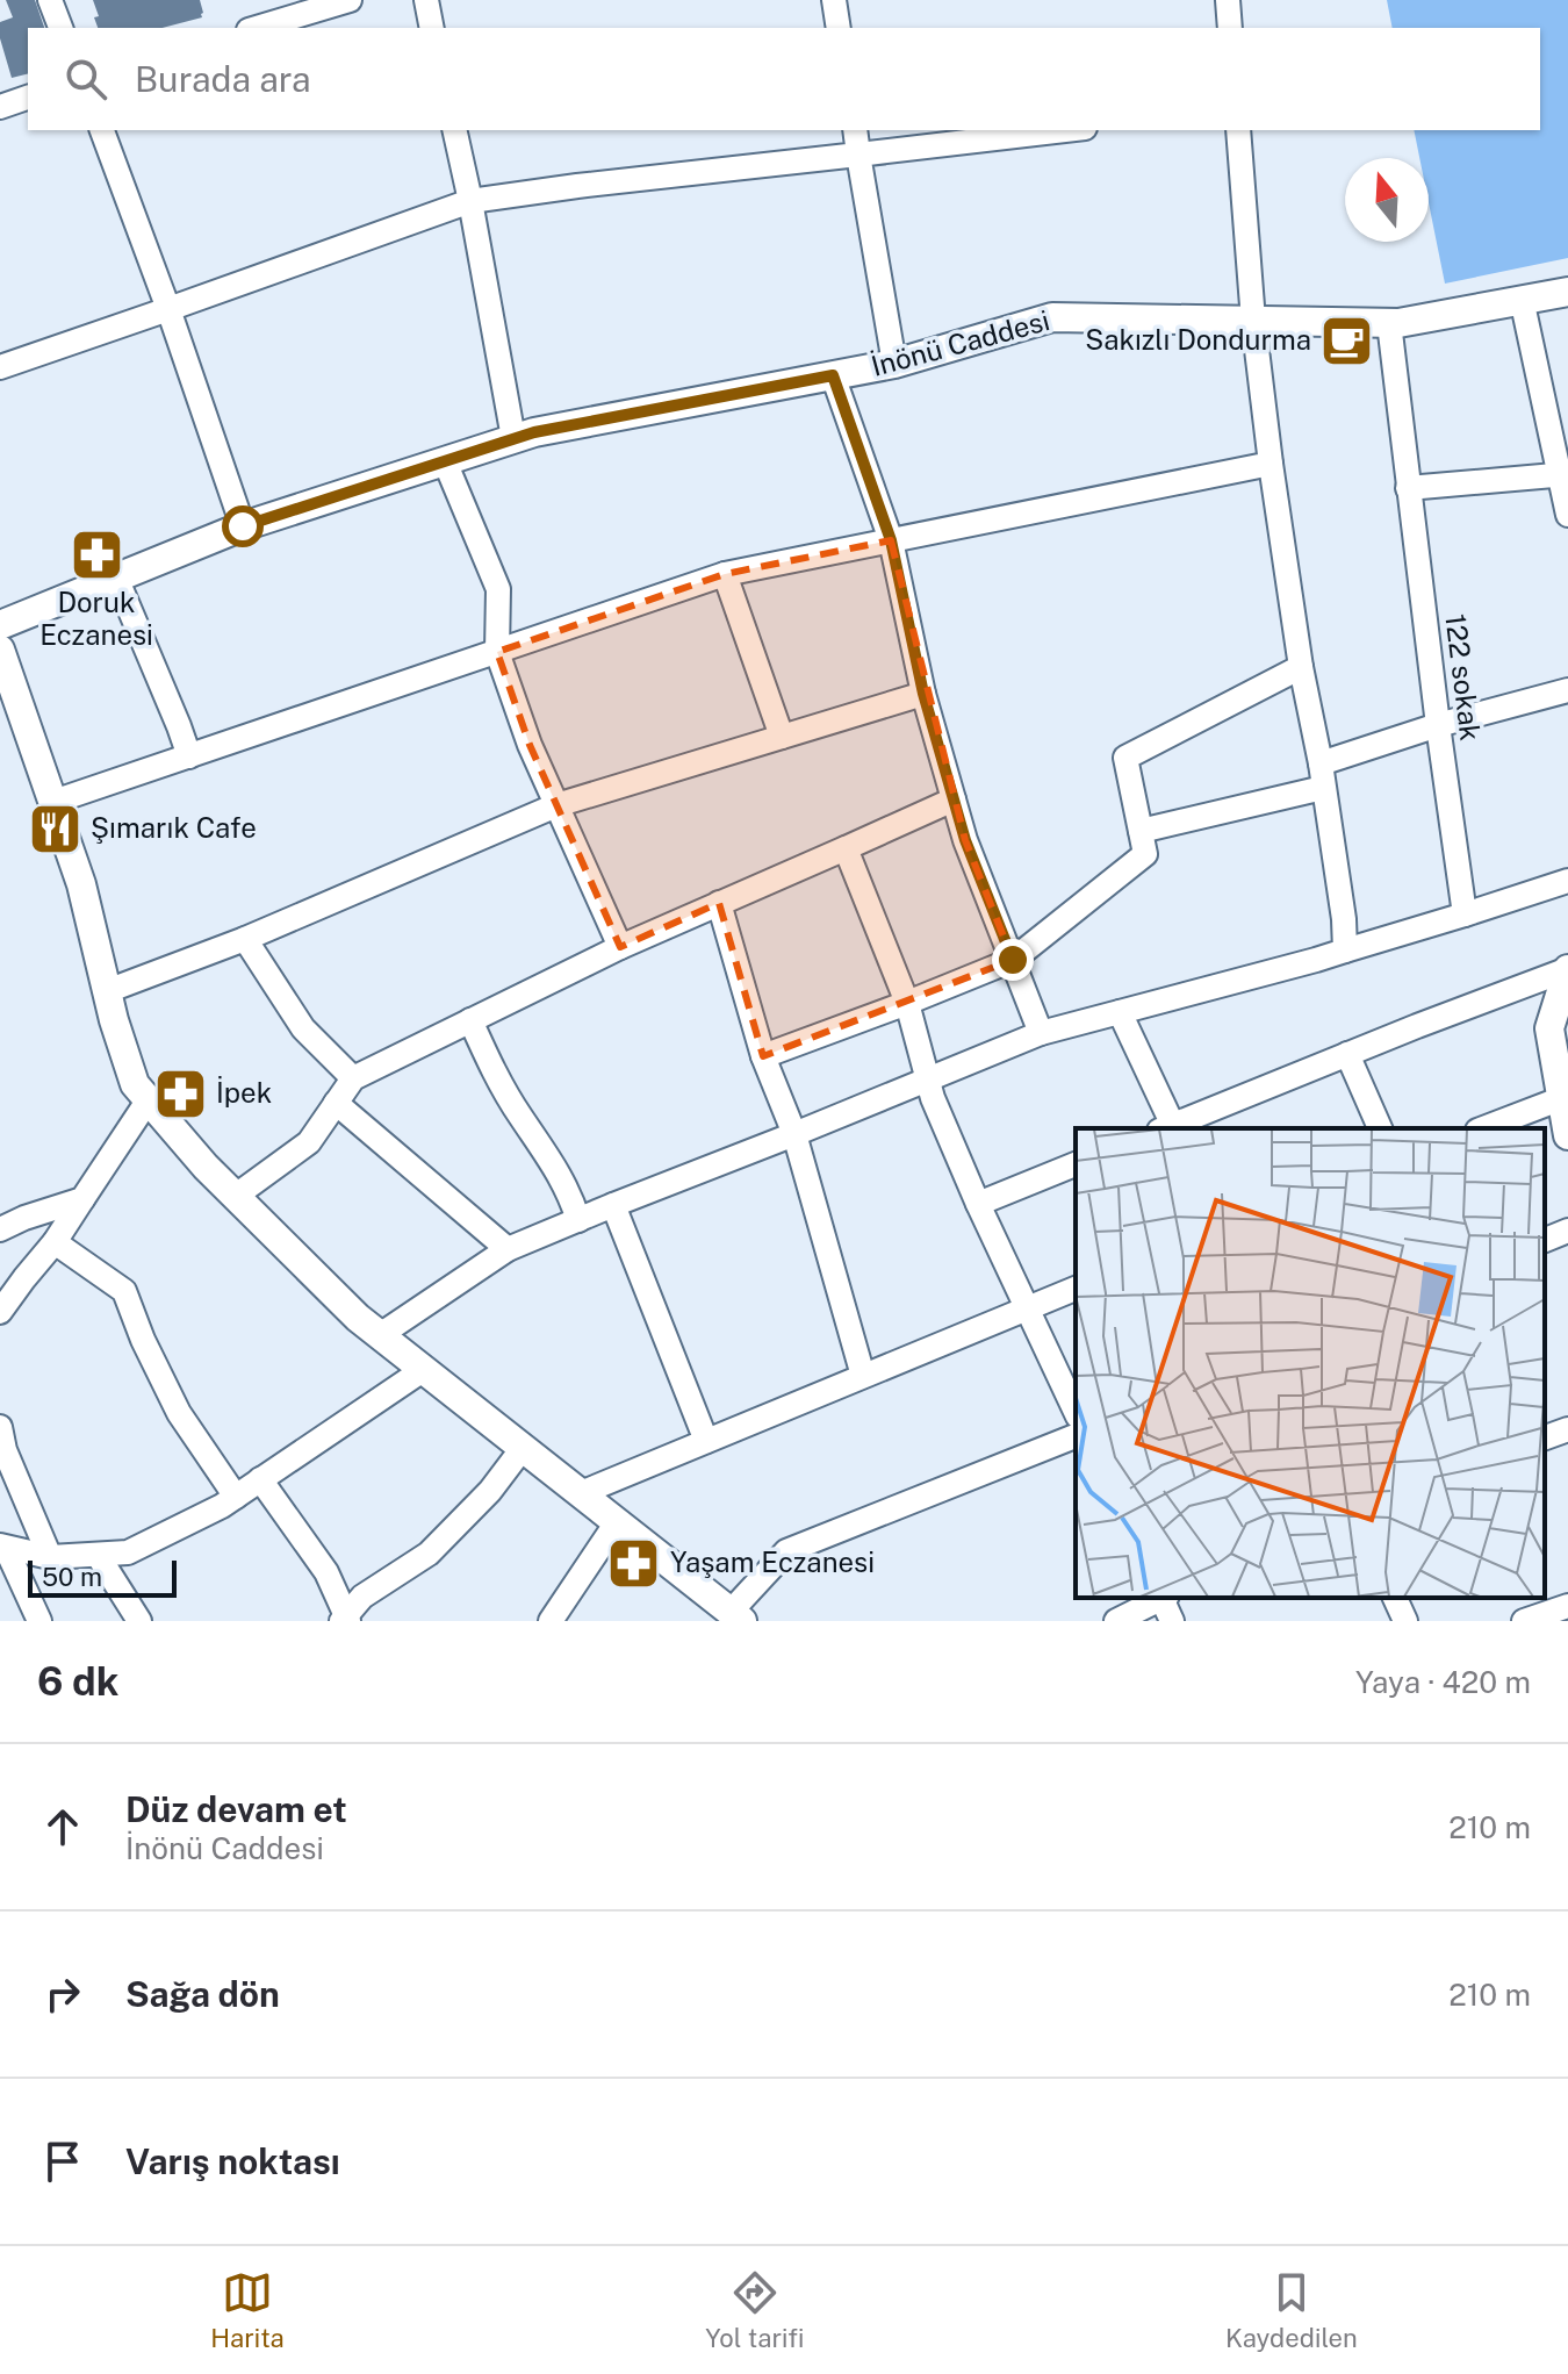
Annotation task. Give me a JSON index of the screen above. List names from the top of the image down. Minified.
{"streets":{"main road":["İnönü Caddesi"],"street":["122 sokak"]},"crossings":[["İnönü Caddesi","122 sokak"]],"places":{"cafe":["Sakızlı Dondurma"],"pharmacy":["Doruk Eczanesi","İpek","Yaşam Eczanesi"],"restaurant":["Şımarık Cafe"]},"scale_bar":"50 m","north":"top","page":{"search":"Burada ara","scale":"50 m","heading":["6 dk","Yaya · 420 m"],"list":[["Düz devam et","İnönü Caddesi","210 m"],["Sağa dön","210 m"],"Varış noktası"],"nav":["Harita","Yol tarifi","Kaydedilen"]}}
